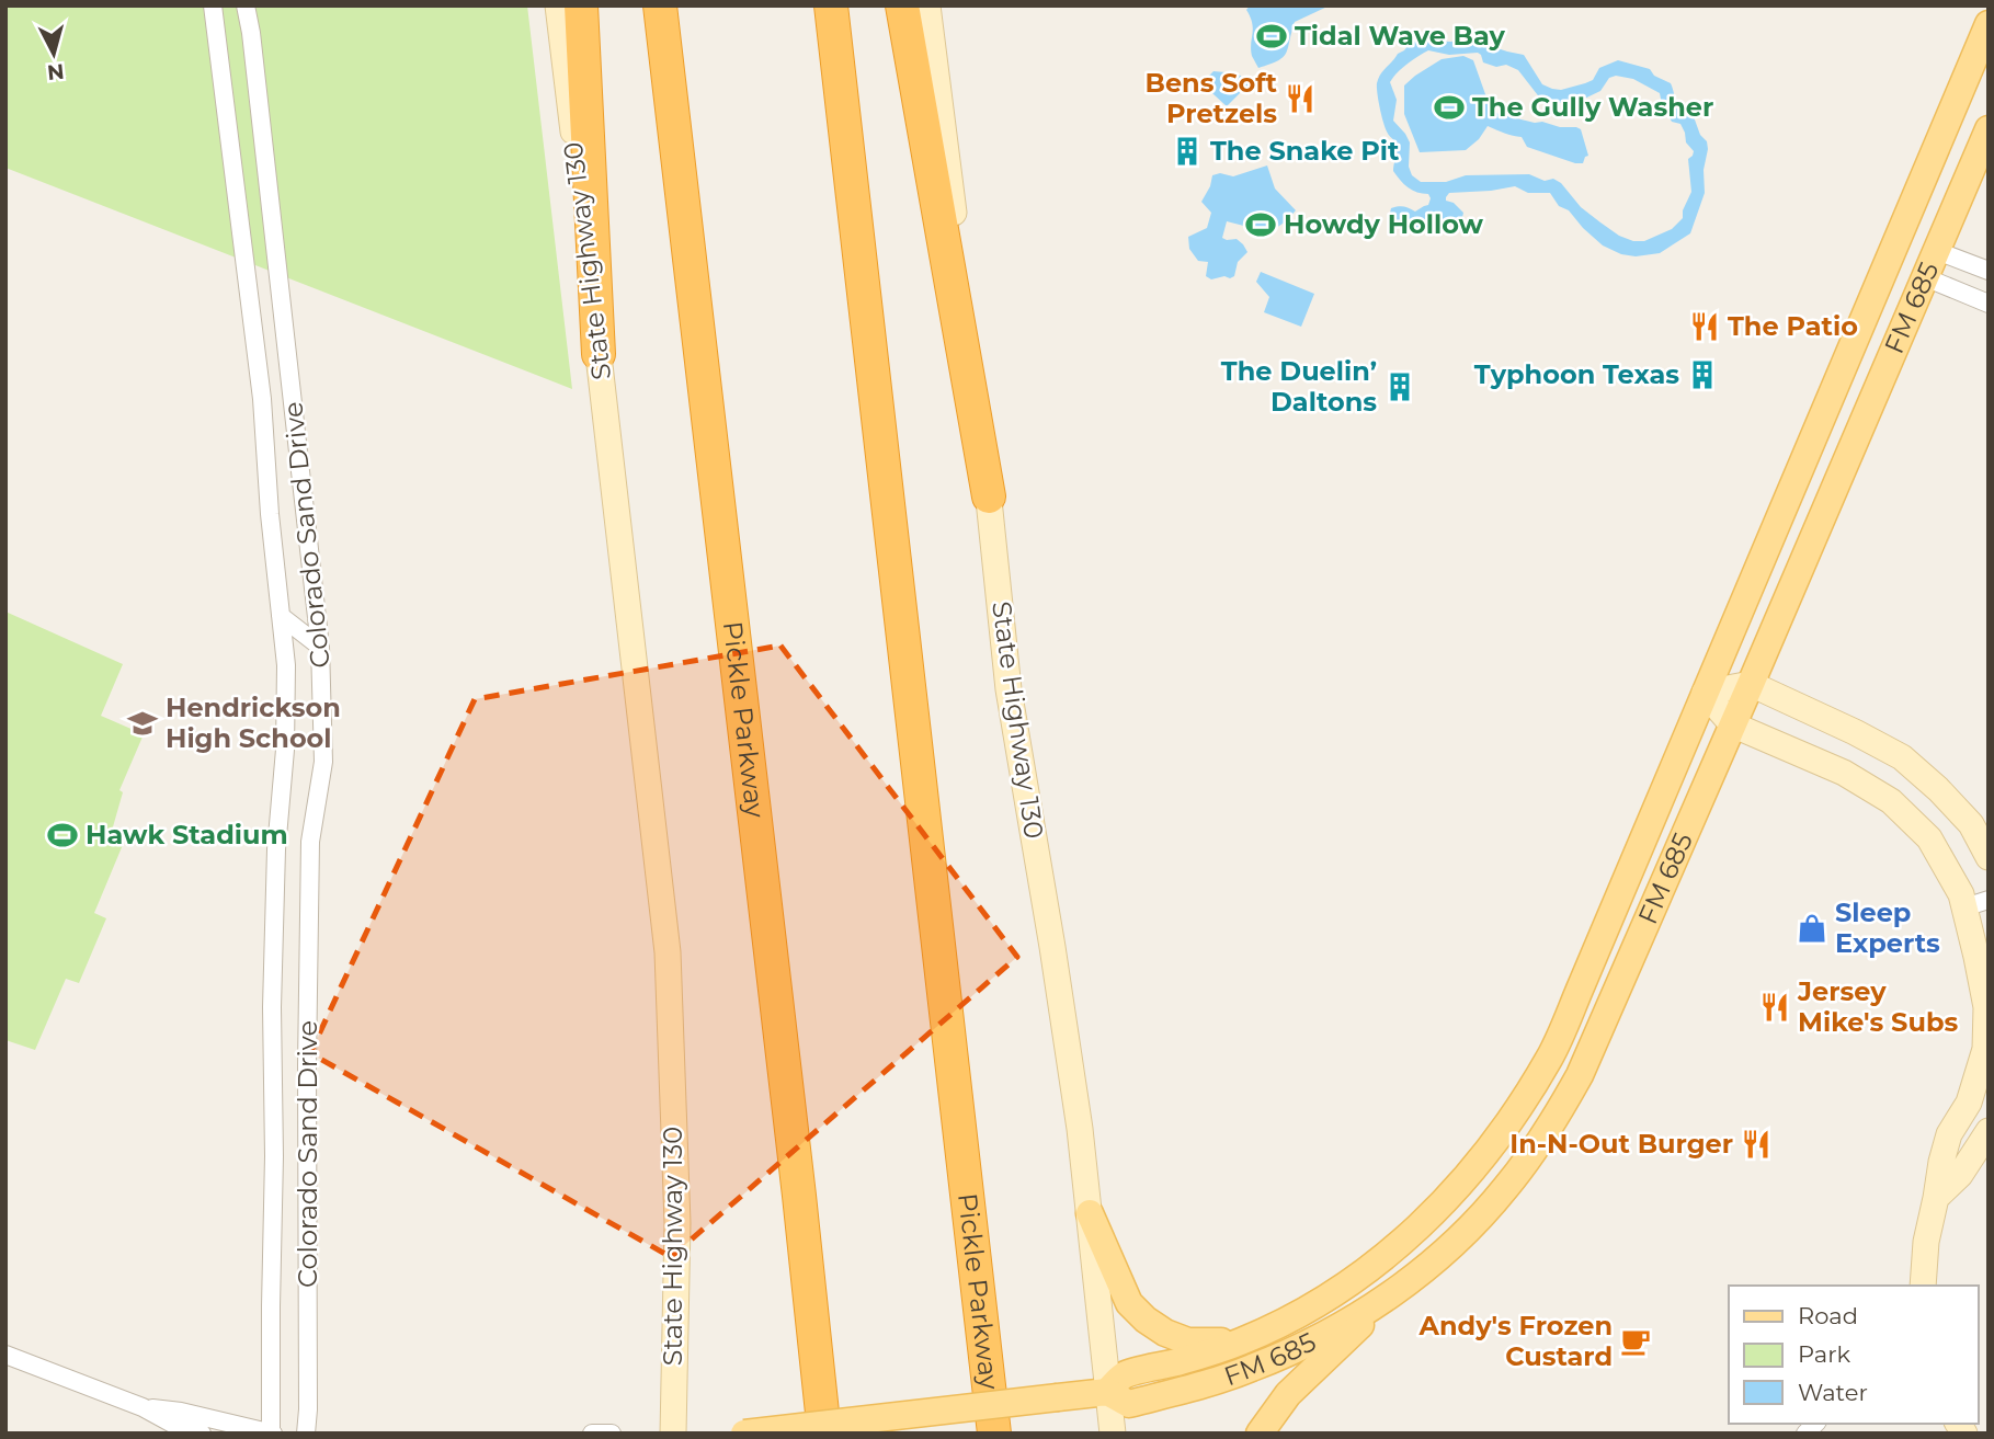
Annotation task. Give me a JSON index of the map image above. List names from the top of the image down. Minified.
{"streets":{"highway":["Pickle Parkway"],"main road":["State Highway 130","FM 685"],"street":["Colorado Sand Drive"]},"crossings":[["State Highway 130","FM 685"]],"places":{"sports":["Tidal Wave Bay","The Gully Washer","Howdy Hollow","Hawk Stadium"],"restaurant":["Bens Soft Pretzels","The Patio","Jersey Mike's Subs","In-N-Out Burger"],"building":["The Snake Pit","Typhoon Texas","The Duelin’ Daltons"],"school or university":["Hendrickson High School"],"shop":["Sleep Experts"],"cafe":["Andy's Frozen Custard"]},"legend":["Road","Park","Water"],"north":"bottom"}
